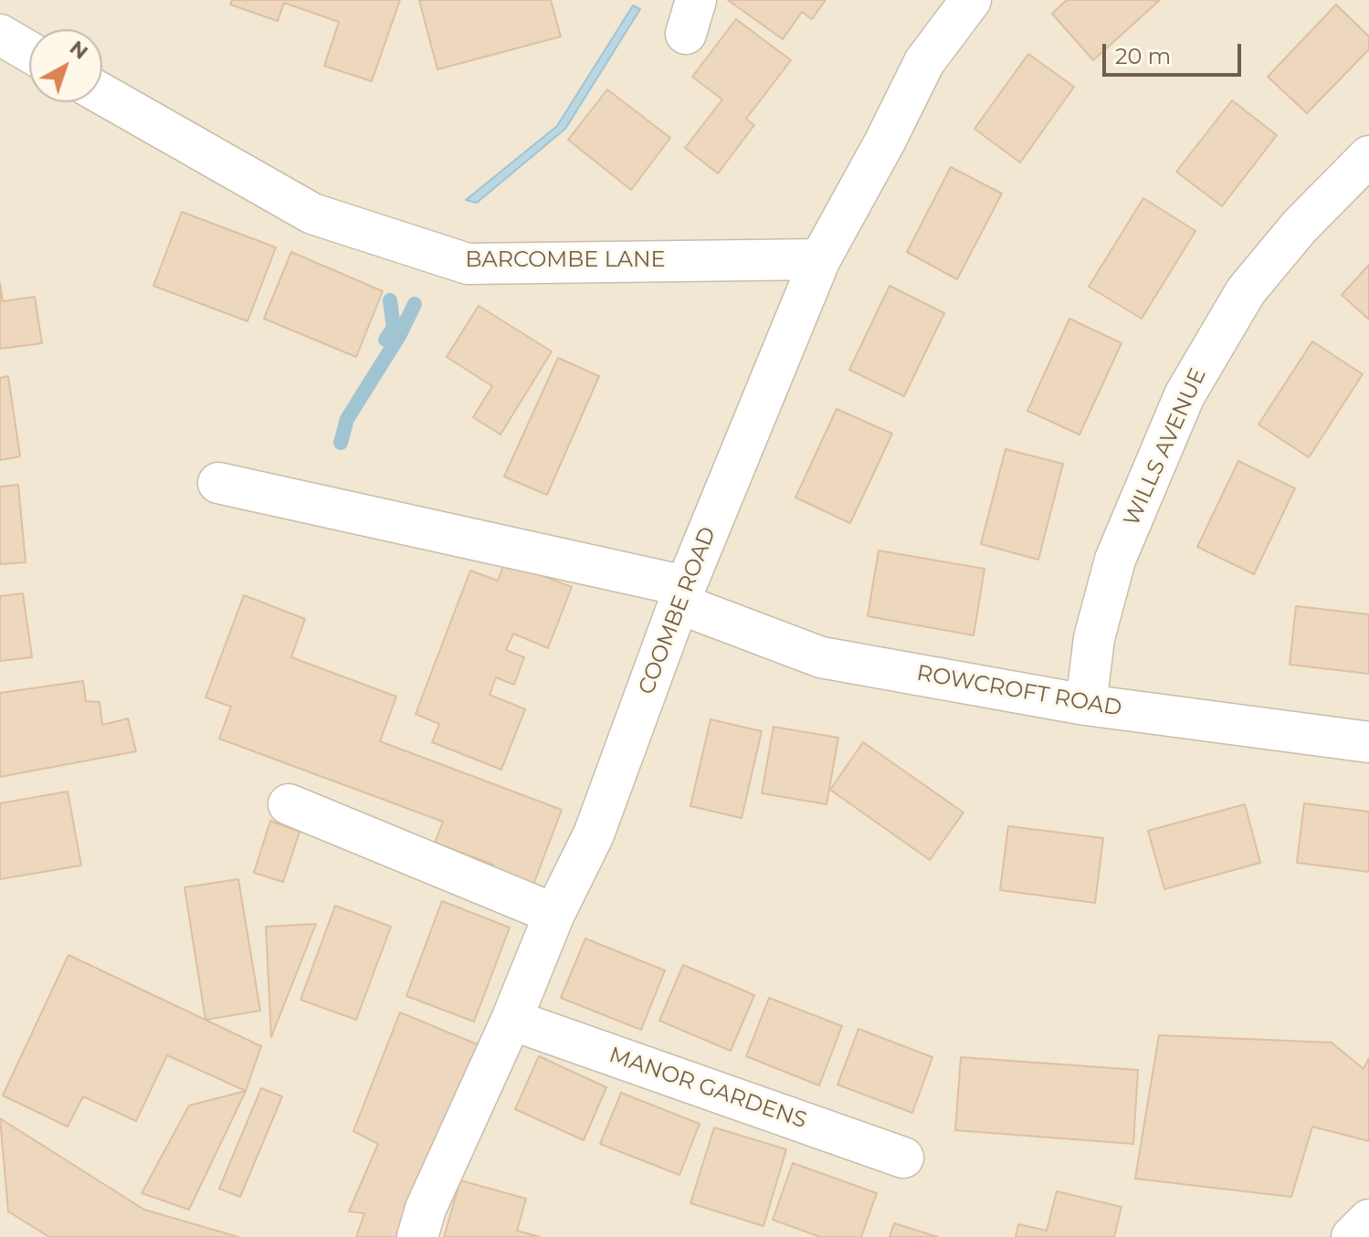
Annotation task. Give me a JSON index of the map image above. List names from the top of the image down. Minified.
{"streets":{"street":["BARCOMBE LANE","WILLS AVENUE","COOMBE ROAD","ROWCROFT ROAD","MANOR GARDENS"]},"crossings":[["BARCOMBE LANE","COOMBE ROAD"],["WILLS AVENUE","ROWCROFT ROAD"],["COOMBE ROAD","ROWCROFT ROAD"],["COOMBE ROAD","MANOR GARDENS"]],"scale_bar":"20 m","north":"top right"}
